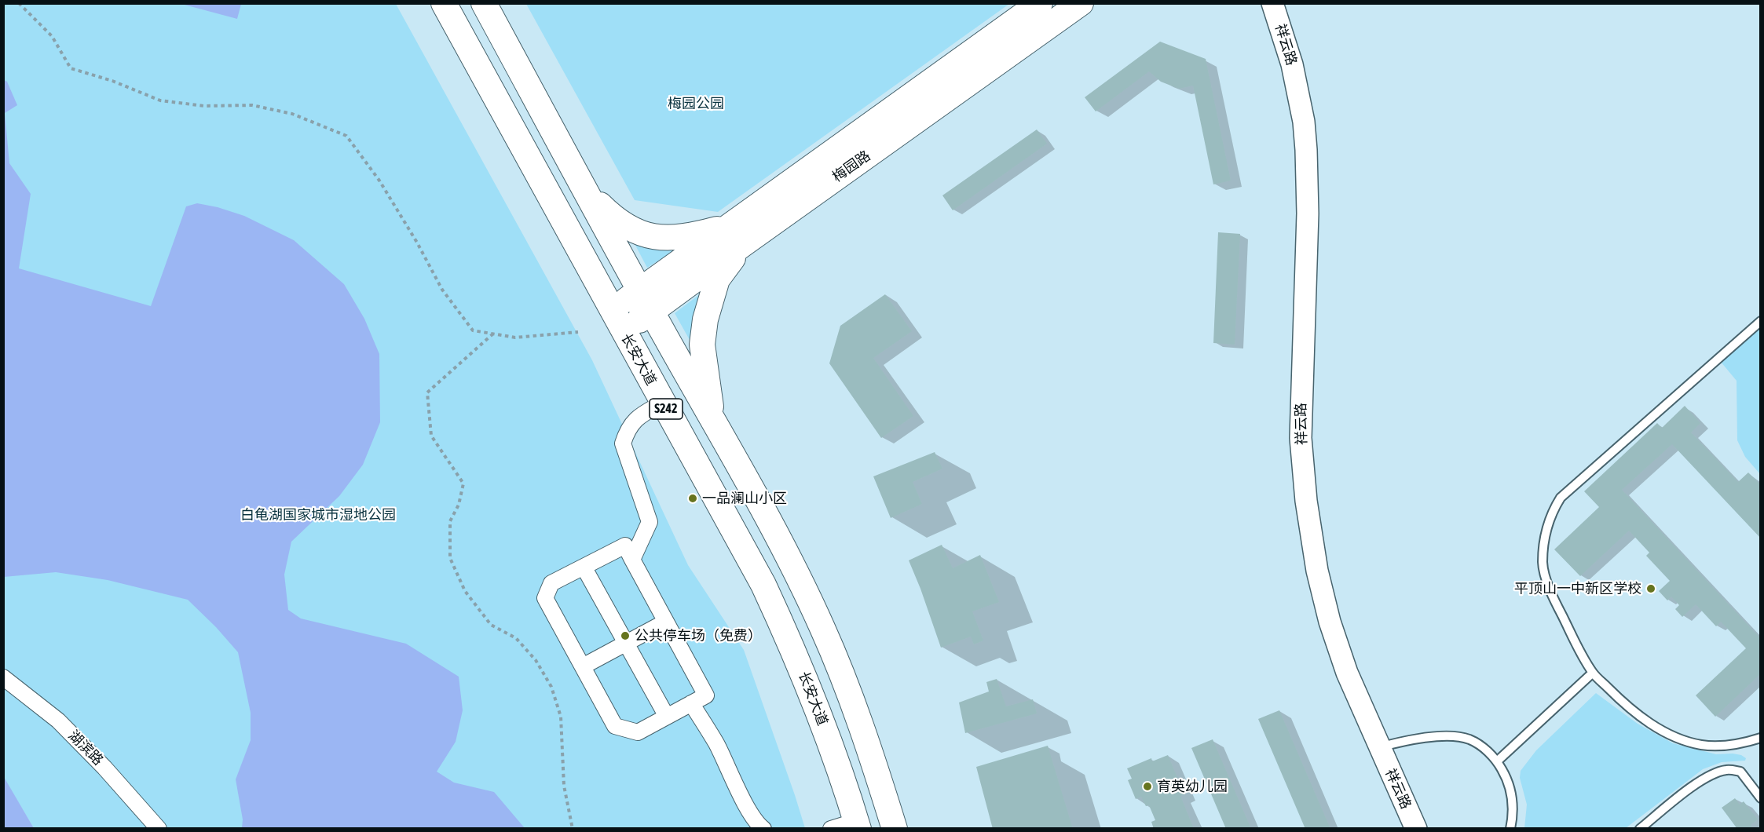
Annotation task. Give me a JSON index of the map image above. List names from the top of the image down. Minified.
{"streets":{"main road":["祥云路","梅园路","长安大道","S242"],"street":["湖滨路"]},"crossings":[["梅园路","长安大道"],["梅园路","S242"]],"parks":["梅园公园","白龟湖国家城市湿地公园"],"places":["一品澜山小区","平顶山一中新区学校","公共停车场（免费）","育英幼儿园"]}
